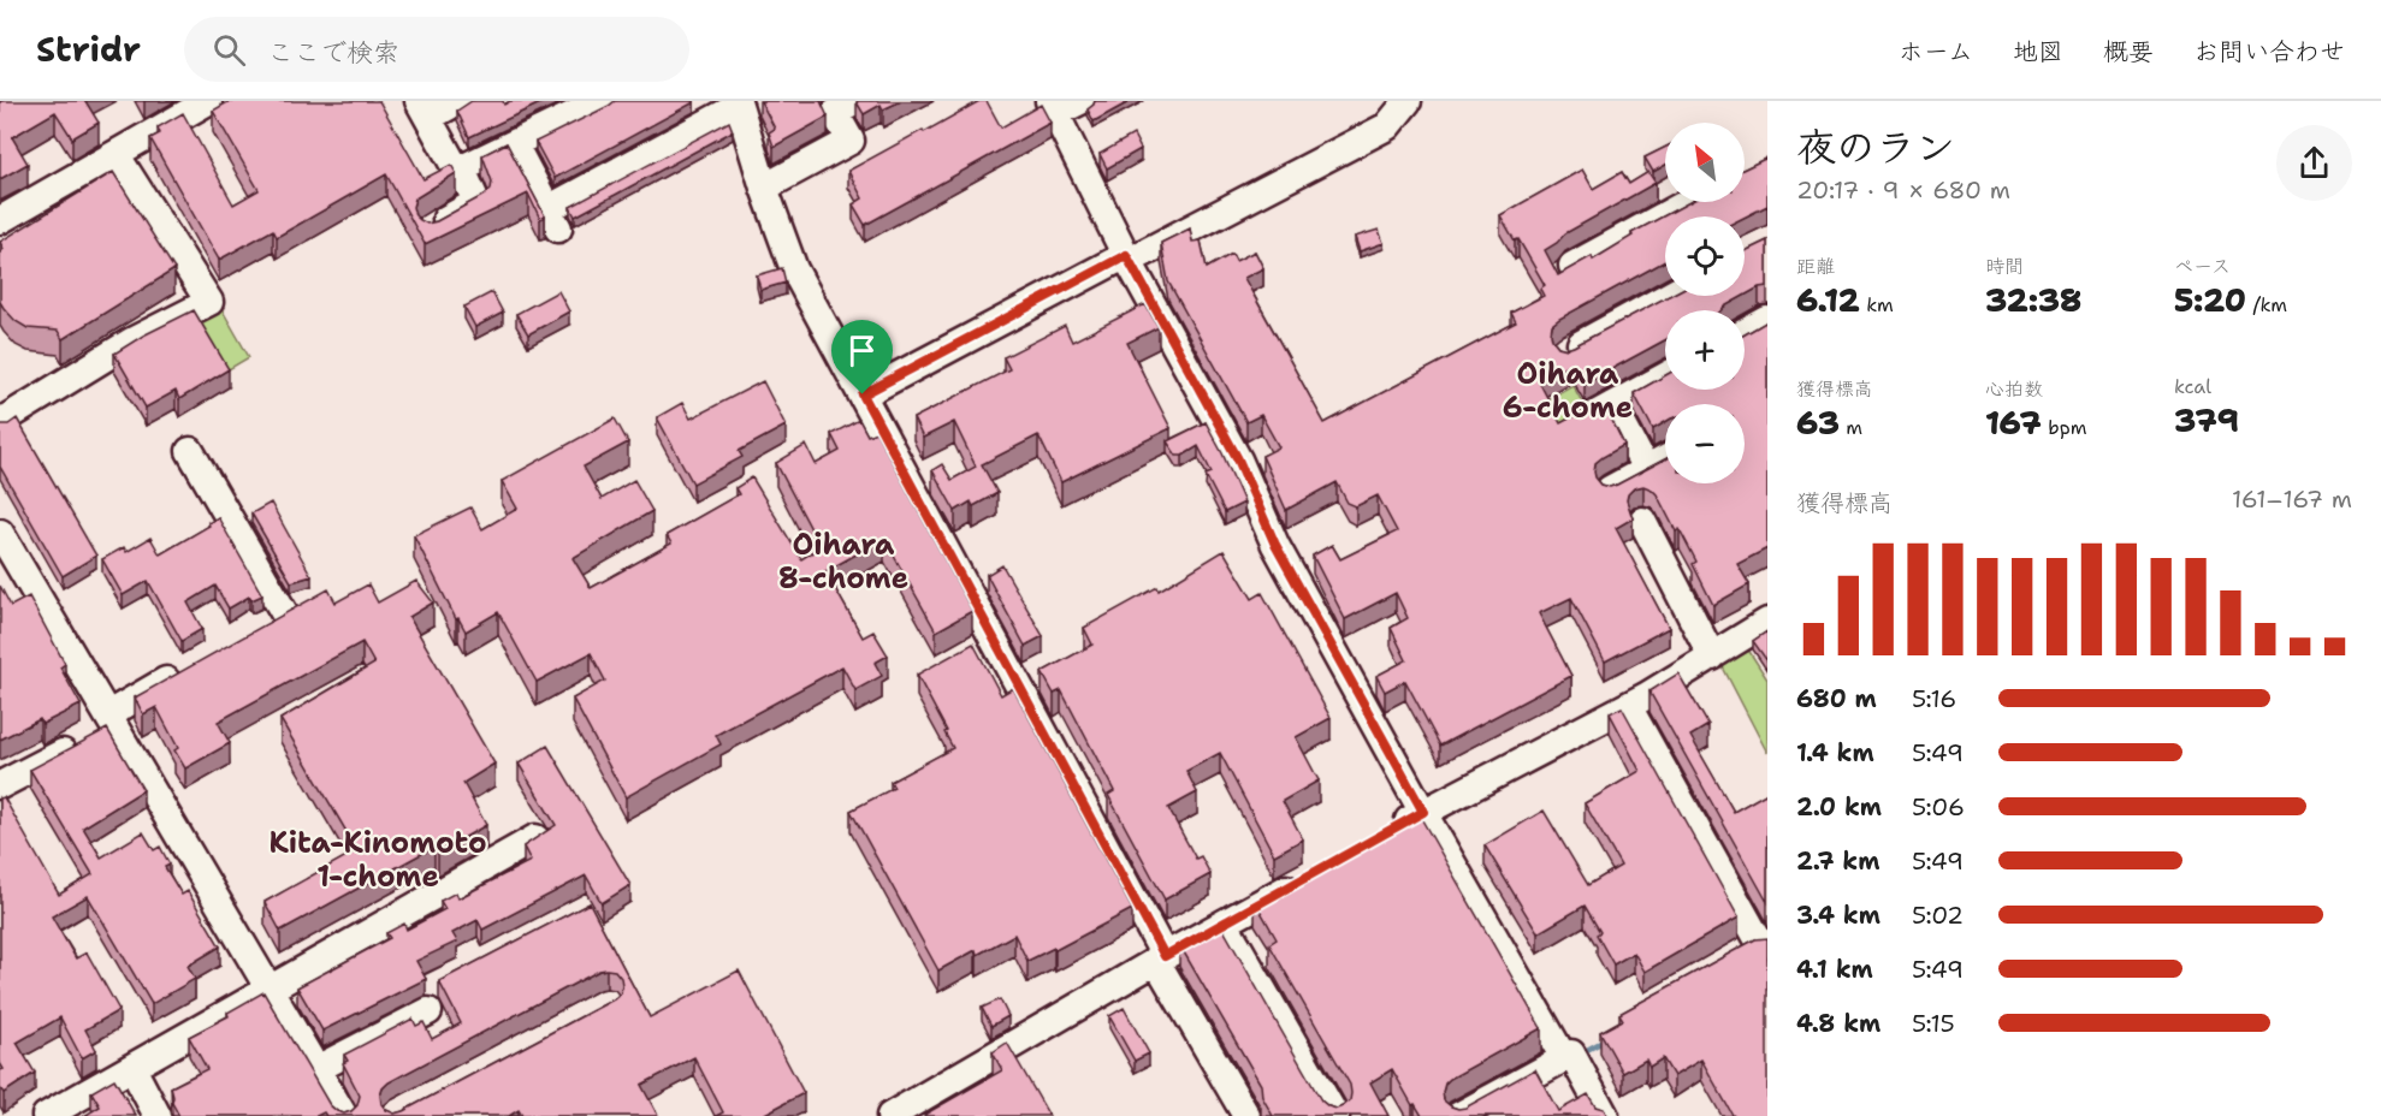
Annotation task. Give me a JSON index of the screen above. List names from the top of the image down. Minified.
{"districts":["Oihara 6-chome","Oihara 8-chome","Kita-Kinomoto 1-chome"],"north":"top left","page":{"header":"Stridr","search":"ここで検索","nav":["ホーム","地図","概要","お問い合わせ"],"heading":["夜のラン","20:17 · 9 × 680 m"],"map_buttons":["+","−"],"stats":[["距離","6.12 km"],["時間","32:38"],["ペース","5:20 /km"],["獲得標高","63 m"],["心拍数","167 bpm"],["kcal","379"]],"chart":["獲得標高","161–167 m"],"list":[{"name":"680 m","note":"5:16"},{"name":"1.4 km","note":"5:49"},{"name":"2.0 km","note":"5:06"},{"name":"2.7 km","note":"5:49"},{"name":"3.4 km","note":"5:02"},{"name":"4.1 km","note":"5:49"},{"name":"4.8 km","note":"5:15"}]}}
